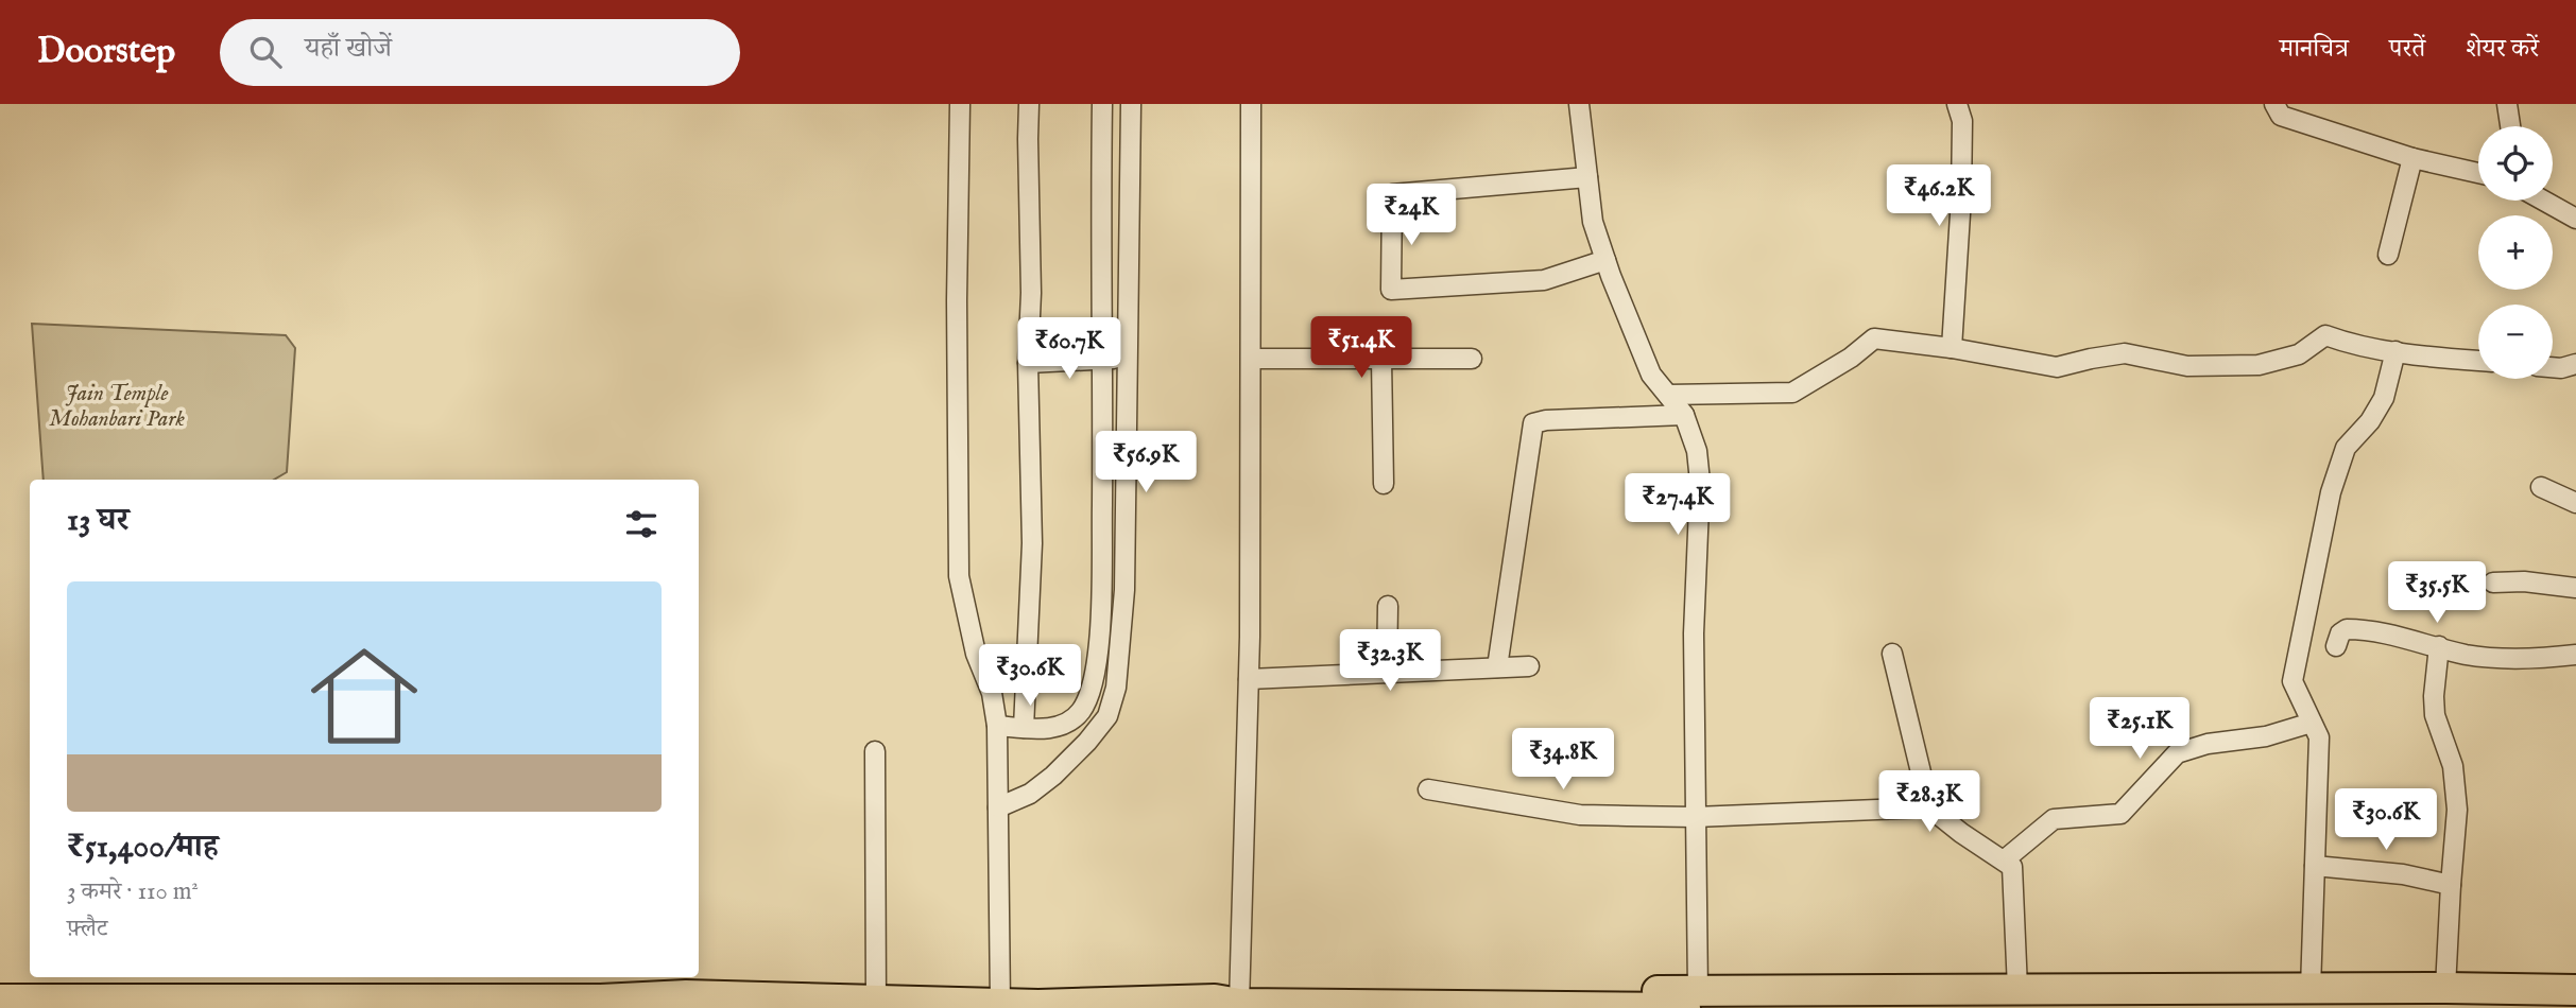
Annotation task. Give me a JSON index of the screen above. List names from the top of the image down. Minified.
{"parks":["Jain Temple Mohanbari Park"],"page":{"header":"Doorstep","search":"यहाँ खोजें","nav":["मानचित्र","परतें","शेयर करें"],"map_buttons":["+","−"],"price":["₹46.2K","₹24K","₹51.4K","₹60.7K","₹56.9K","₹27.4K","₹35.5K","₹32.3K","₹30.6K","₹25.1K","₹34.8K","₹28.3K","₹30.6K"],"heading":"13 घर","list":[{"name":"₹51,400/माह","note":"3 कमरे · 110 m² · फ़्लैट"}]}}
